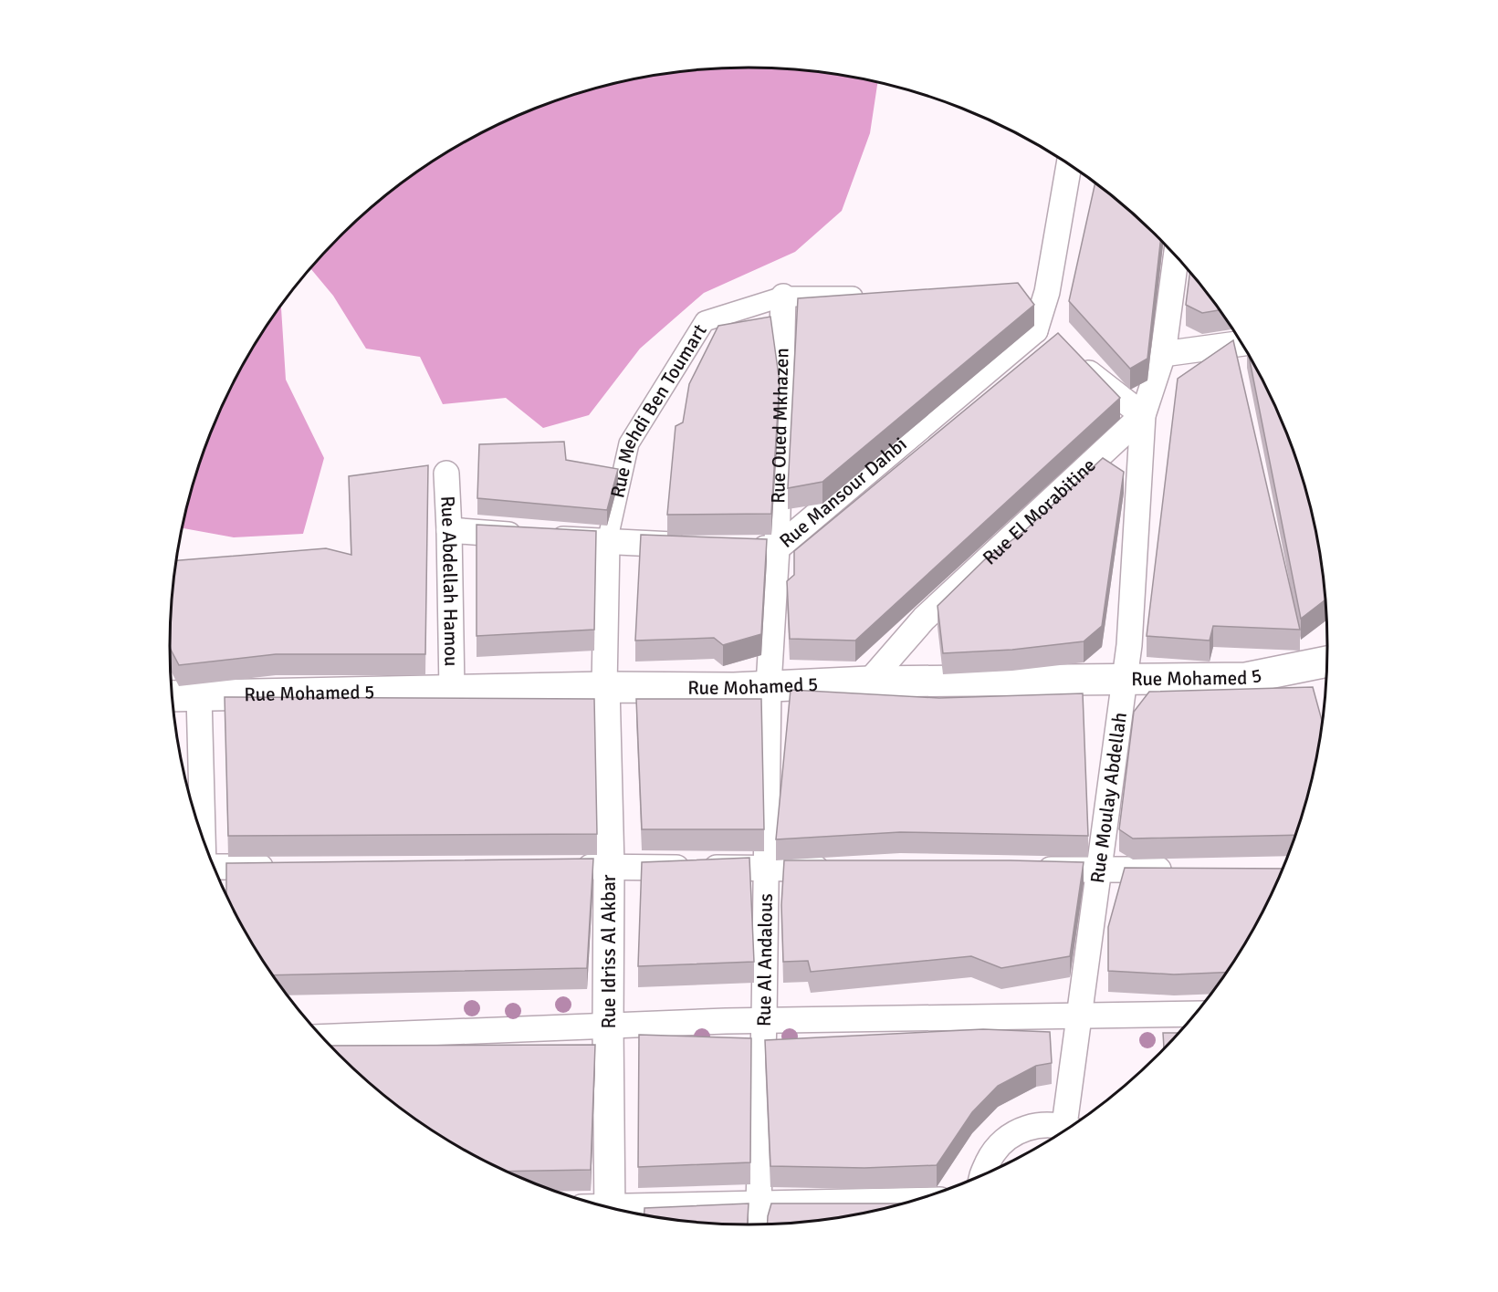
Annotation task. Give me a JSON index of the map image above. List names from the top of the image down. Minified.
{"streets":{"street":["Rue Mehdi Ben Toumart","Rue Oued Mkhazen","Rue Mansour Dahbi","Rue El Morabitine","Rue Abdellah Hamou","Rue Mohamed 5","Rue Moulay Abdellah","Rue Idriss Al Akbar","Rue Al Andalous"]},"crossings":[["Rue Mehdi Ben Toumart","Rue Oued Mkhazen"],["Rue Mehdi Ben Toumart","Rue Mohamed 5"],["Rue Mehdi Ben Toumart","Rue Idriss Al Akbar"],["Rue Oued Mkhazen","Rue Mansour Dahbi"],["Rue Oued Mkhazen","Rue Mohamed 5"],["Rue Oued Mkhazen","Rue Al Andalous"],["Rue El Morabitine","Rue Mohamed 5"],["Rue El Morabitine","Rue Moulay Abdellah"],["Rue Abdellah Hamou","Rue Mohamed 5"],["Rue Mohamed 5","Rue Moulay Abdellah"],["Rue Mohamed 5","Rue Idriss Al Akbar"],["Rue Mohamed 5","Rue Al Andalous"]]}
